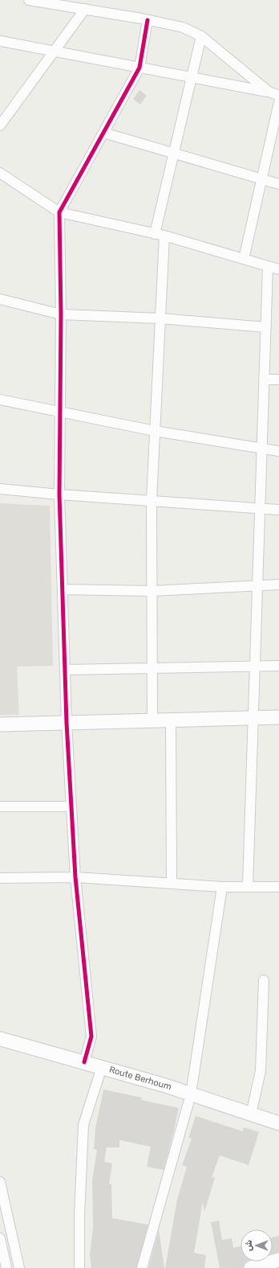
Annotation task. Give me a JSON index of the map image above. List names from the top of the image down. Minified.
{"streets":{"main road":["Route Berhoum"]},"north":"left"}
